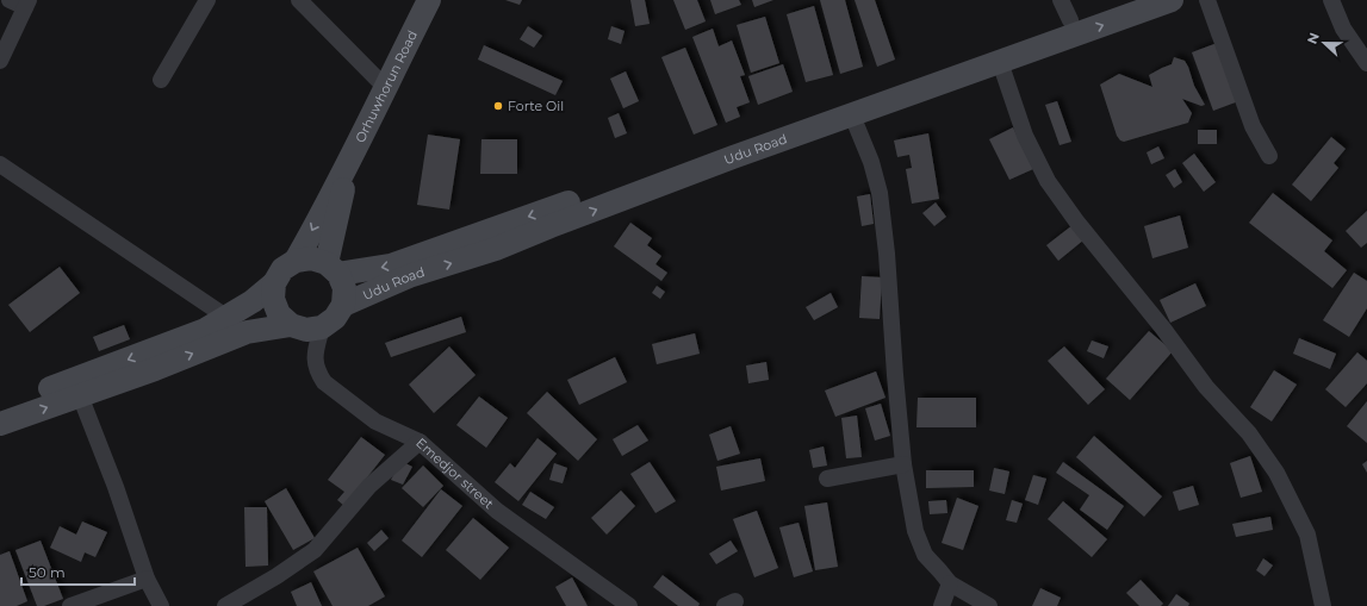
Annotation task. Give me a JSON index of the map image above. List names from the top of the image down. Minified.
{"streets":{"main road":["Orhuwhorun Road","Udu Road"],"street":["Emedjor street"]},"crossings":[["Orhuwhorun Road","Udu Road"],["Orhuwhorun Road","Emedjor street"],["Udu Road","Emedjor street"]],"places":["Forte Oil"],"scale_bar":"50 m","north":"left"}
